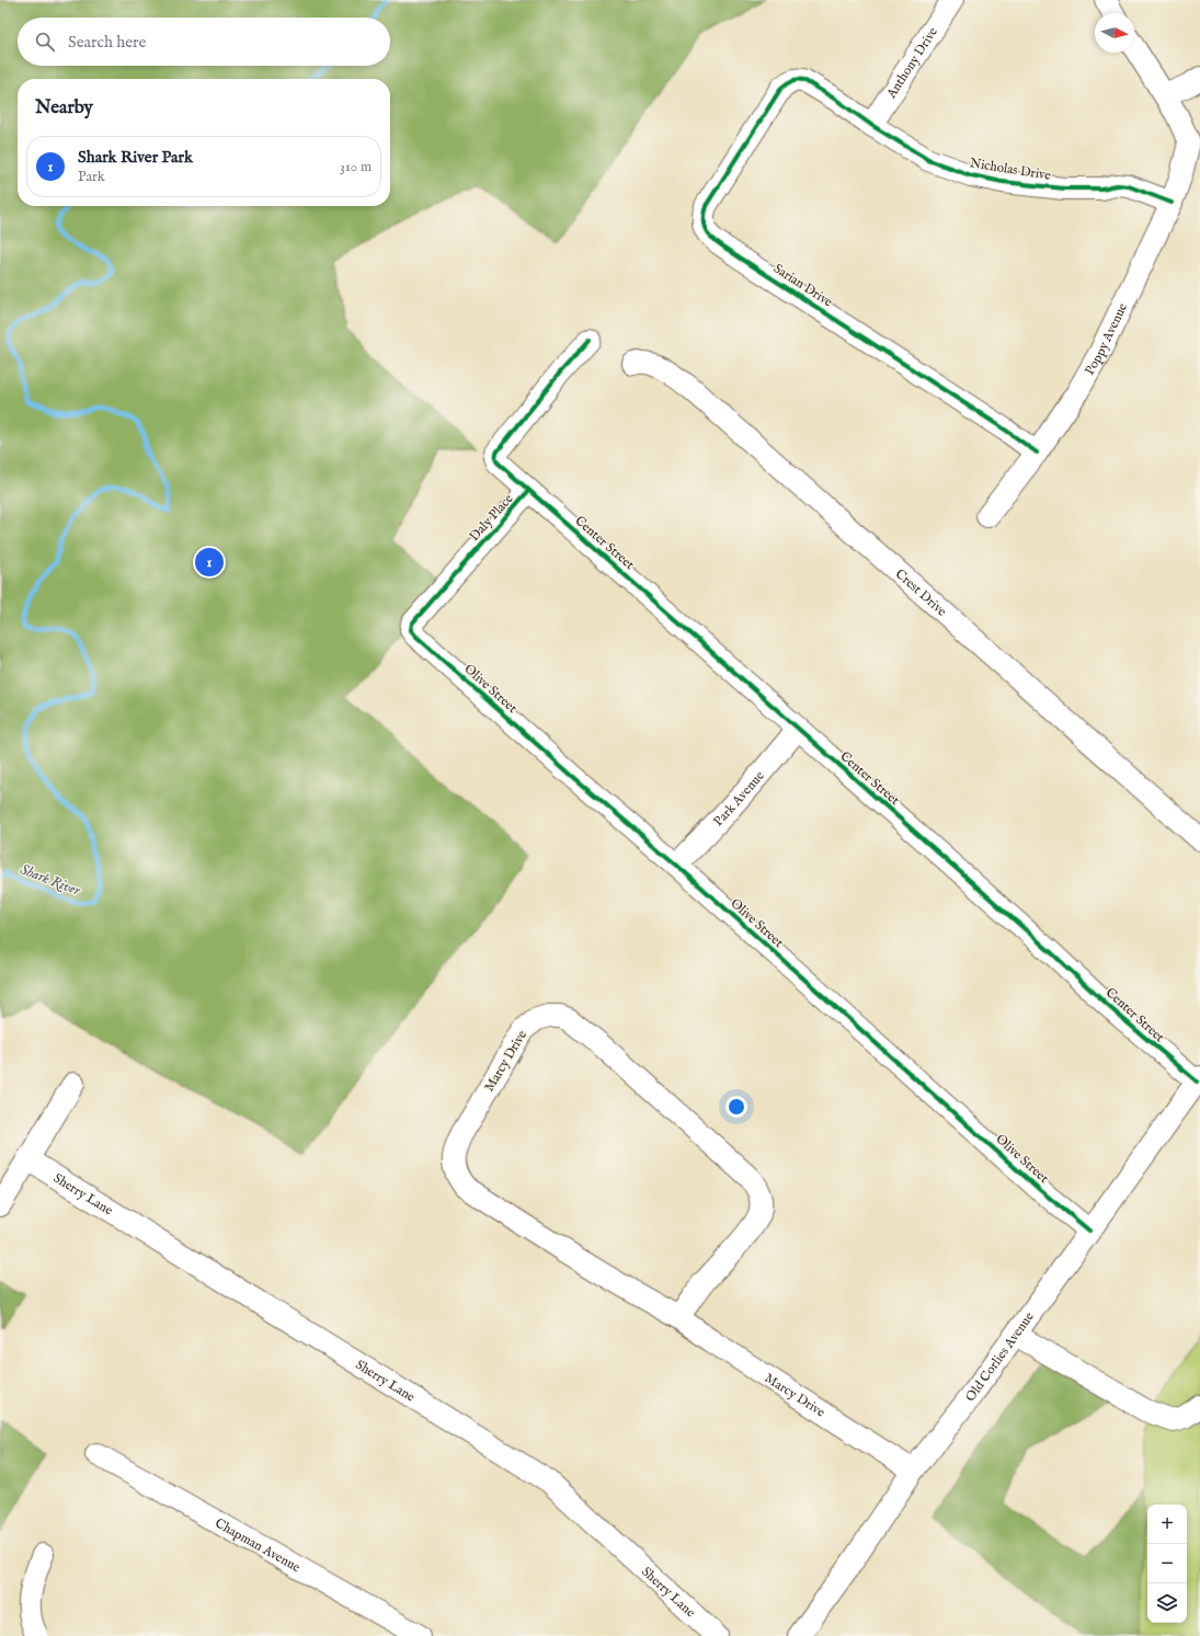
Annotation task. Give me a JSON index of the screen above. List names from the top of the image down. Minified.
{"streets":{"street":["Anthony Drive","Nicholas Drive","Sarian Drive","Poppy Avenue","Daly Place","Center Street","Crest Drive","Olive Street","Park Avenue","Marcy Drive","Sherry Lane","Old Corlies Avenue","Chapman Avenue"]},"crossings":[["Anthony Drive","Nicholas Drive"],["Nicholas Drive","Sarian Drive"],["Nicholas Drive","Poppy Avenue"],["Sarian Drive","Poppy Avenue"],["Daly Place","Center Street"],["Daly Place","Olive Street"],["Center Street","Park Avenue"],["Center Street","Old Corlies Avenue"],["Olive Street","Park Avenue"],["Olive Street","Old Corlies Avenue"],["Marcy Drive","Old Corlies Avenue"]],"water":["Shark River"],"north":"right","page":{"search":"Search here","heading":"Nearby","list":[{"mark":"1","name":"Shark River Park","note":"Park","value":"310 m"}],"pins":"1","map_buttons":["+","−"]}}
